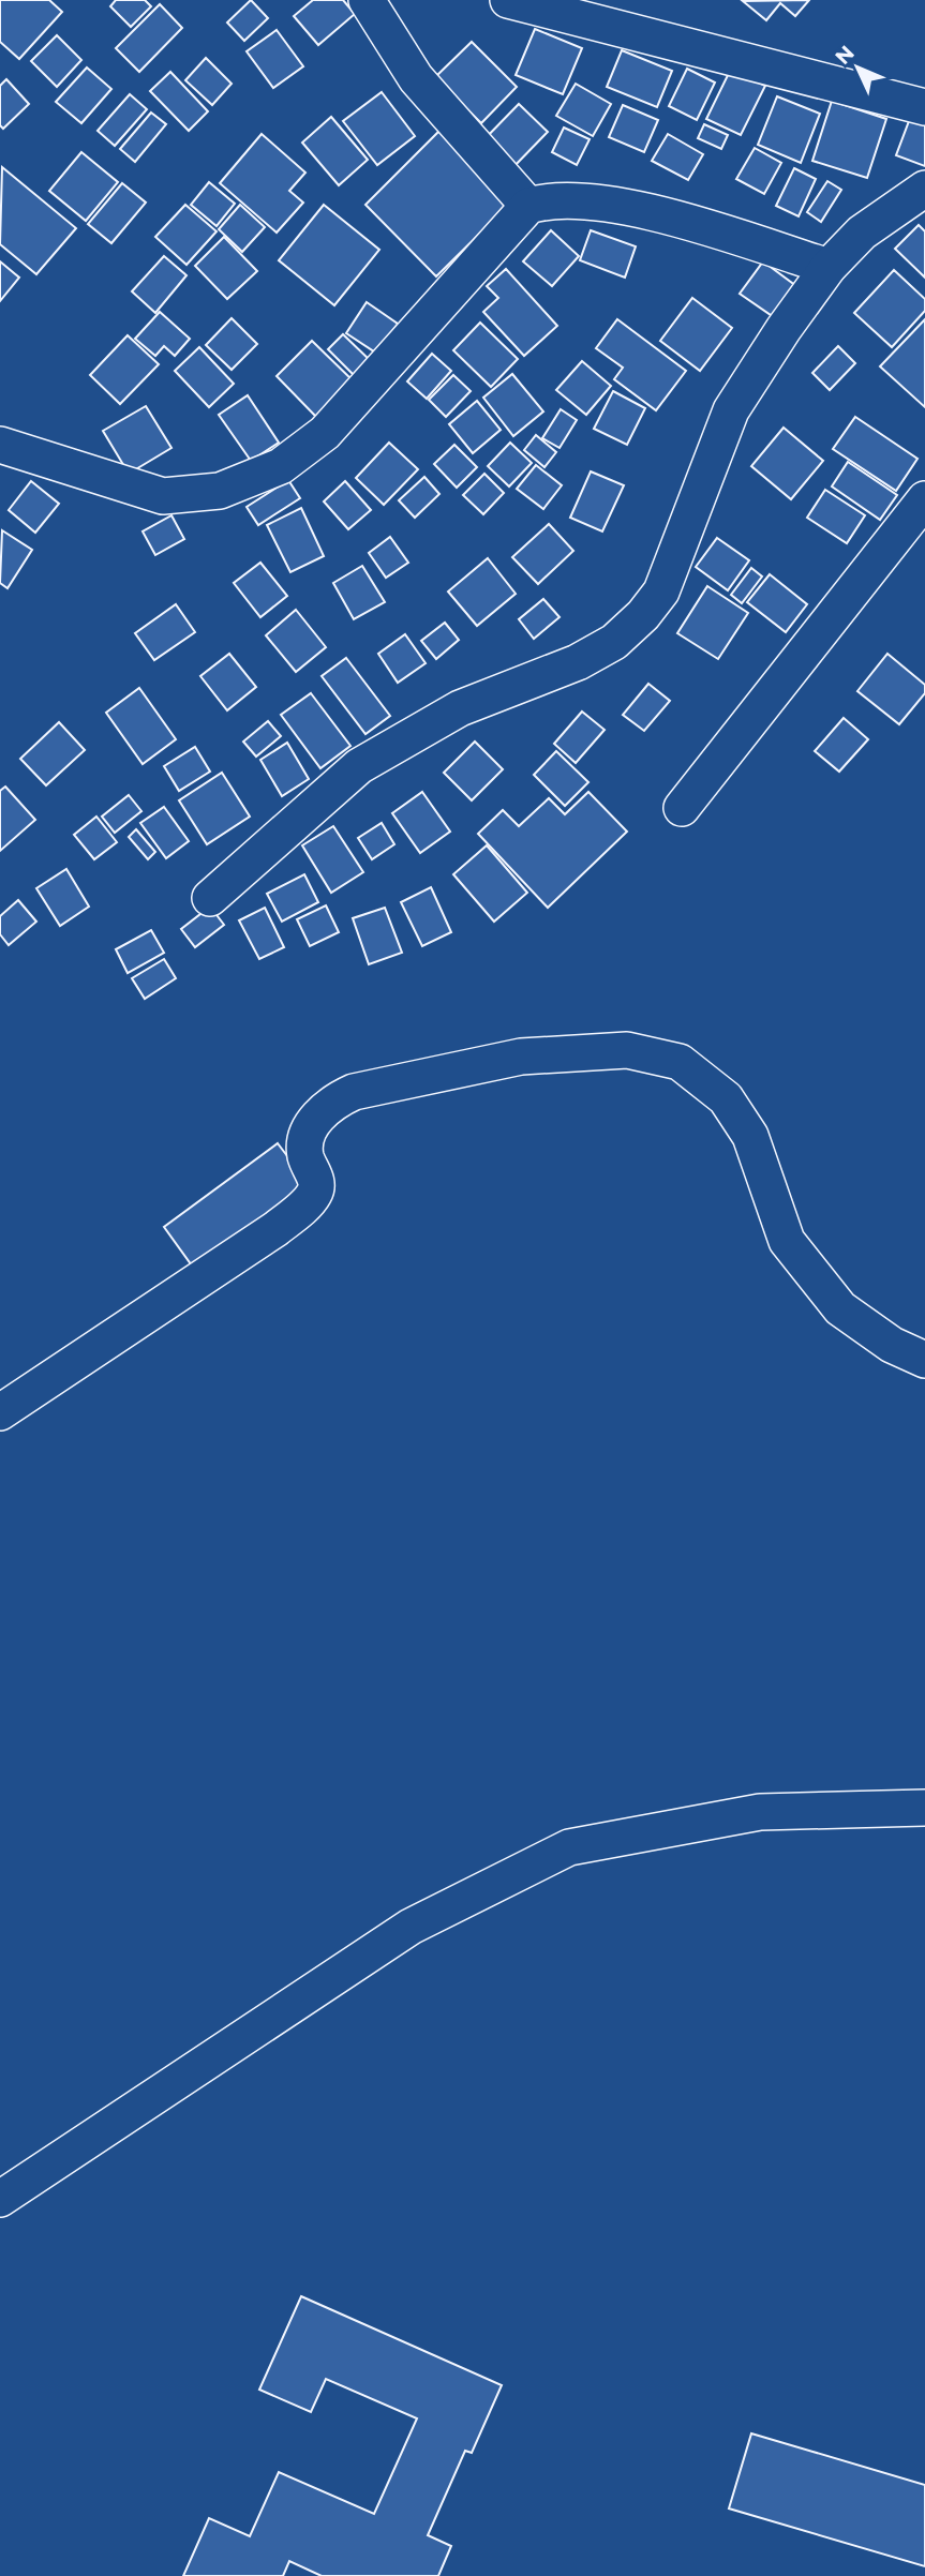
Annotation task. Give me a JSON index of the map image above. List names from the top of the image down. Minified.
{"north":"top left"}
